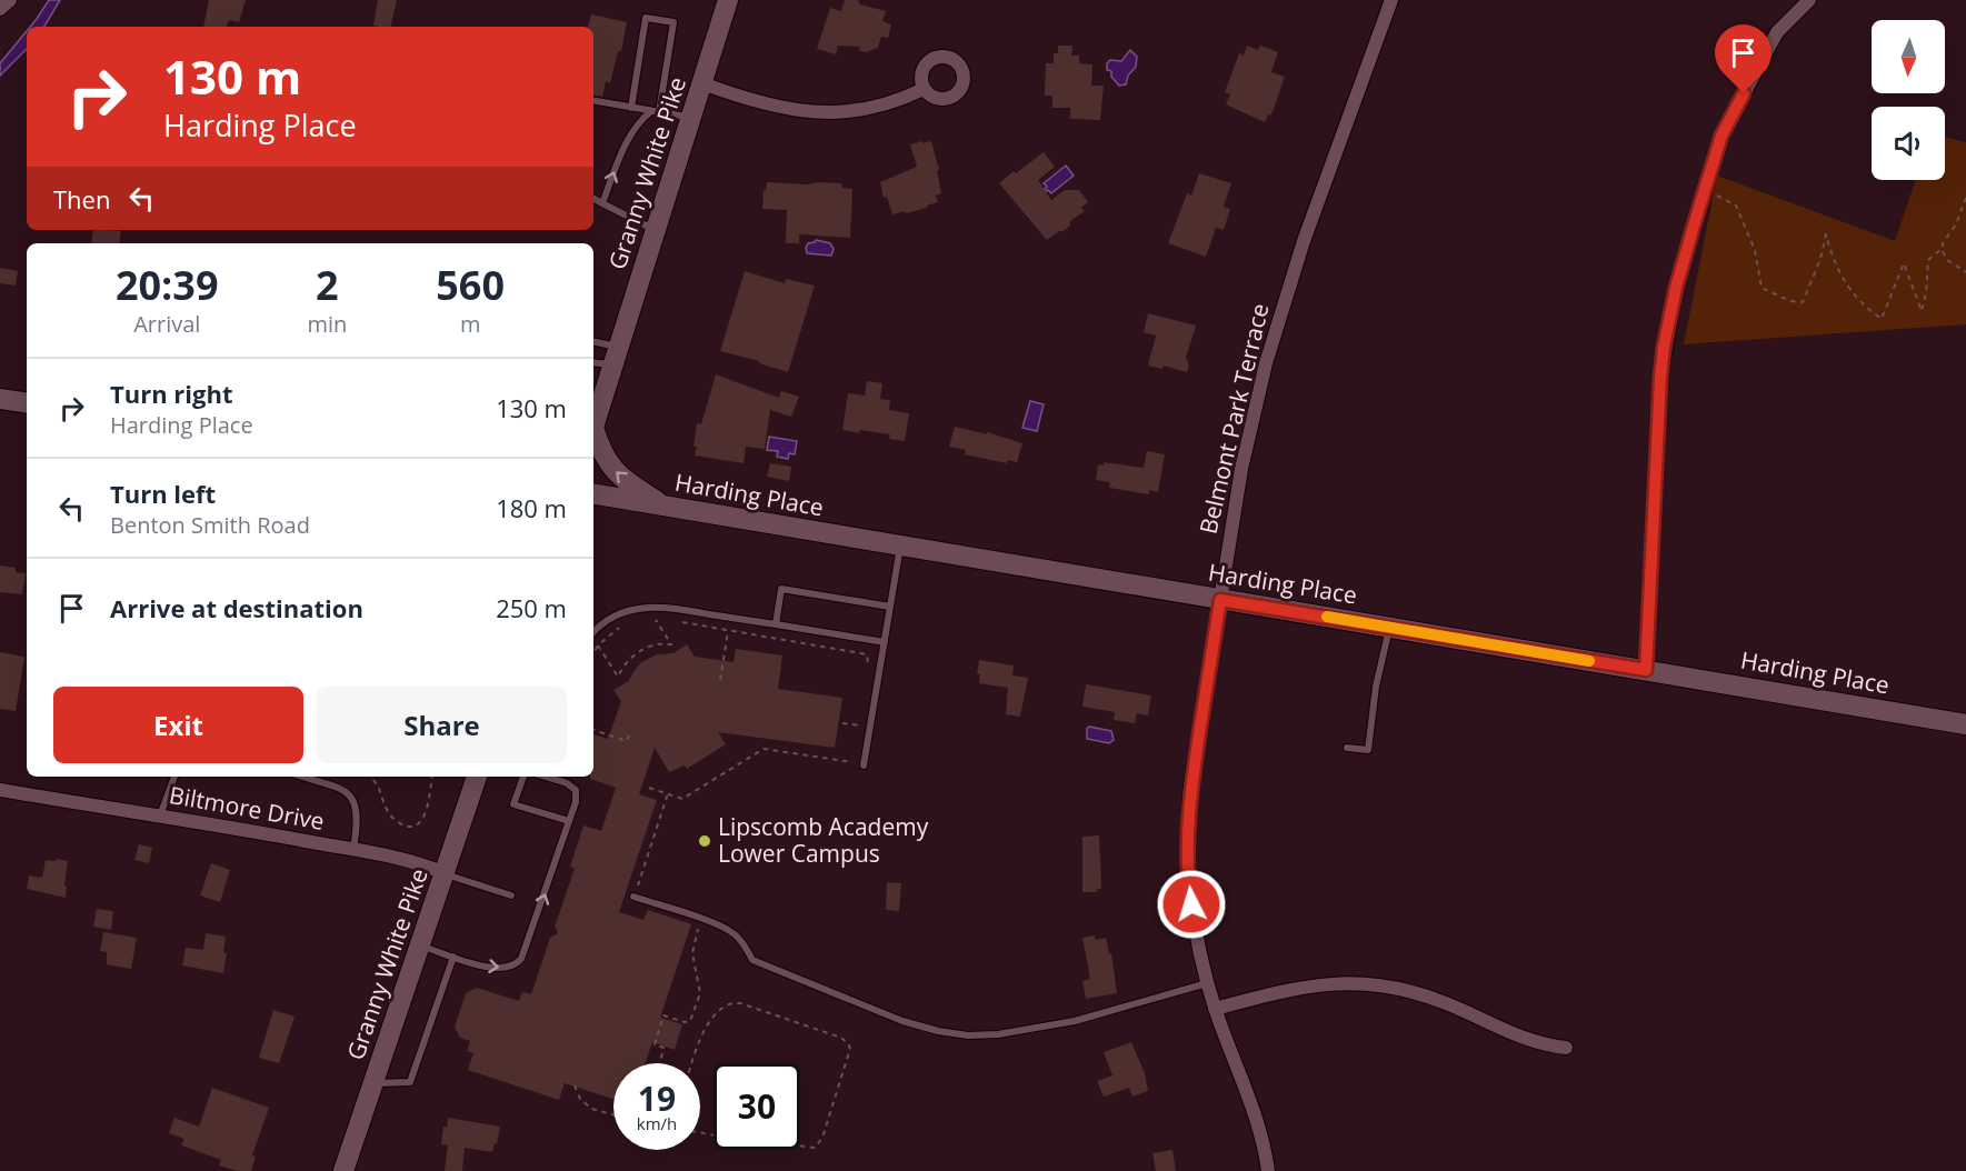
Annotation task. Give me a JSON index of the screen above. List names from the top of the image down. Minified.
{"streets":{"main road":["Granny White Pike","Harding Place"],"street":["Belmont Park Terrace","Biltmore Drive"]},"crossings":[["Granny White Pike","Biltmore Drive"],["Belmont Park Terrace","Harding Place"]],"places":["Lipscomb Academy Lower Campus"],"north":"bottom","page":{"turn":["130 m","Harding Place"],"then":"Then","eta":["20:39","Arrival","2","min","560","m"],"list":[{"name":"Turn right","note":"Harding Place","value":"130 m"},{"name":"Turn left","note":"Benton Smith Road","value":"180 m"},{"name":"Arrive at destination","value":"250 m"}],"buttons":["Exit","Share"],"speed":"19 km/h","limit":"30"}}
